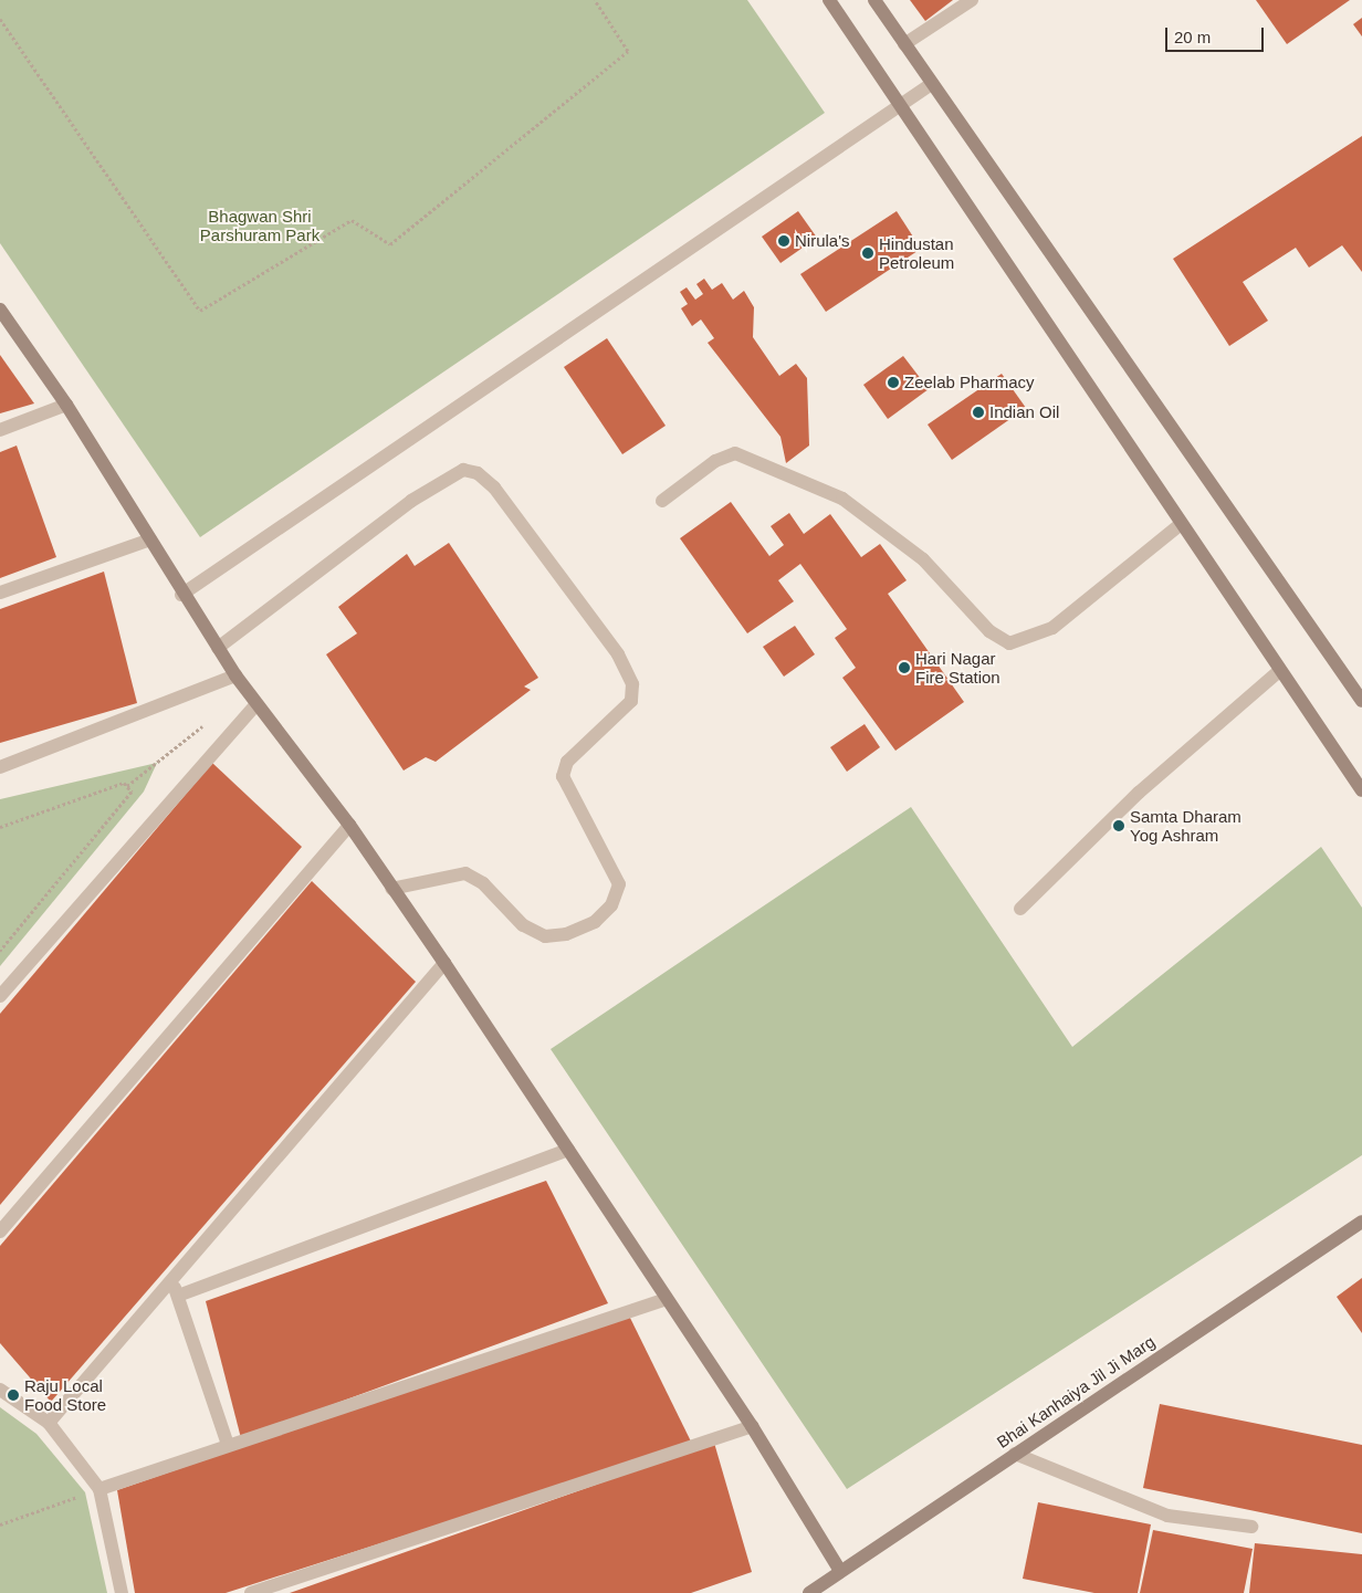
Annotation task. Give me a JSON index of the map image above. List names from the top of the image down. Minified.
{"streets":{"street":["Bhai Kanhaiya Jil Ji Marg"]},"parks":["Bhagwan Shri Parshuram Park"],"places":["Nirula's","Hindustan Petroleum","Zeelab Pharmacy","Indian Oil","Hari Nagar Fire Station","Samta Dharam Yog Ashram","Raju Local Food Store"],"scale_bar":"20 m"}
